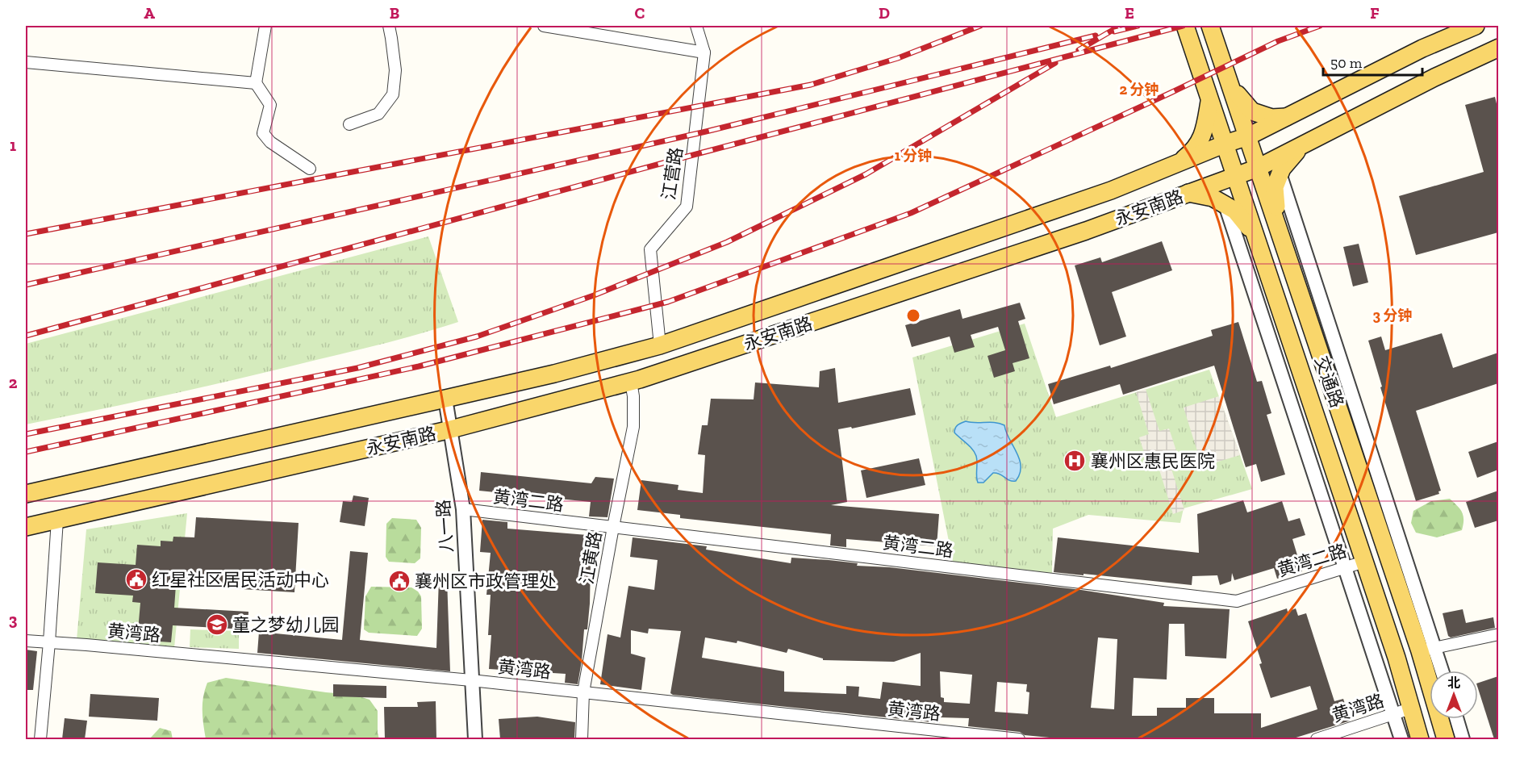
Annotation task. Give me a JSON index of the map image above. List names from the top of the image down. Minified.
{"streets":{"main road":["永安南路","交通路"],"street":["江营路","黄湾二路","八一路","江黄路","黄湾路"]},"crossings":[["江营路","永安南路"],["永安南路","交通路"],["永安南路","八一路"],["永安南路","江黄路"],["交通路","黄湾二路"],["交通路","黄湾路"],["黄湾二路","八一路"],["黄湾二路","江黄路"],["八一路","黄湾路"],["江黄路","黄湾路"]],"places":{"hospital":["襄州区惠民医院"],"public building":["红星社区居民活动中心","襄州区市政管理处"],"school or university":["童之梦幼儿园"]},"scale_bar":"50 m","north":"top","grid":{"columns":["A","B","C","D","E","F"],"rows":["1","2","3"]},"rings":["2 分钟","1 分钟","3 分钟"]}
